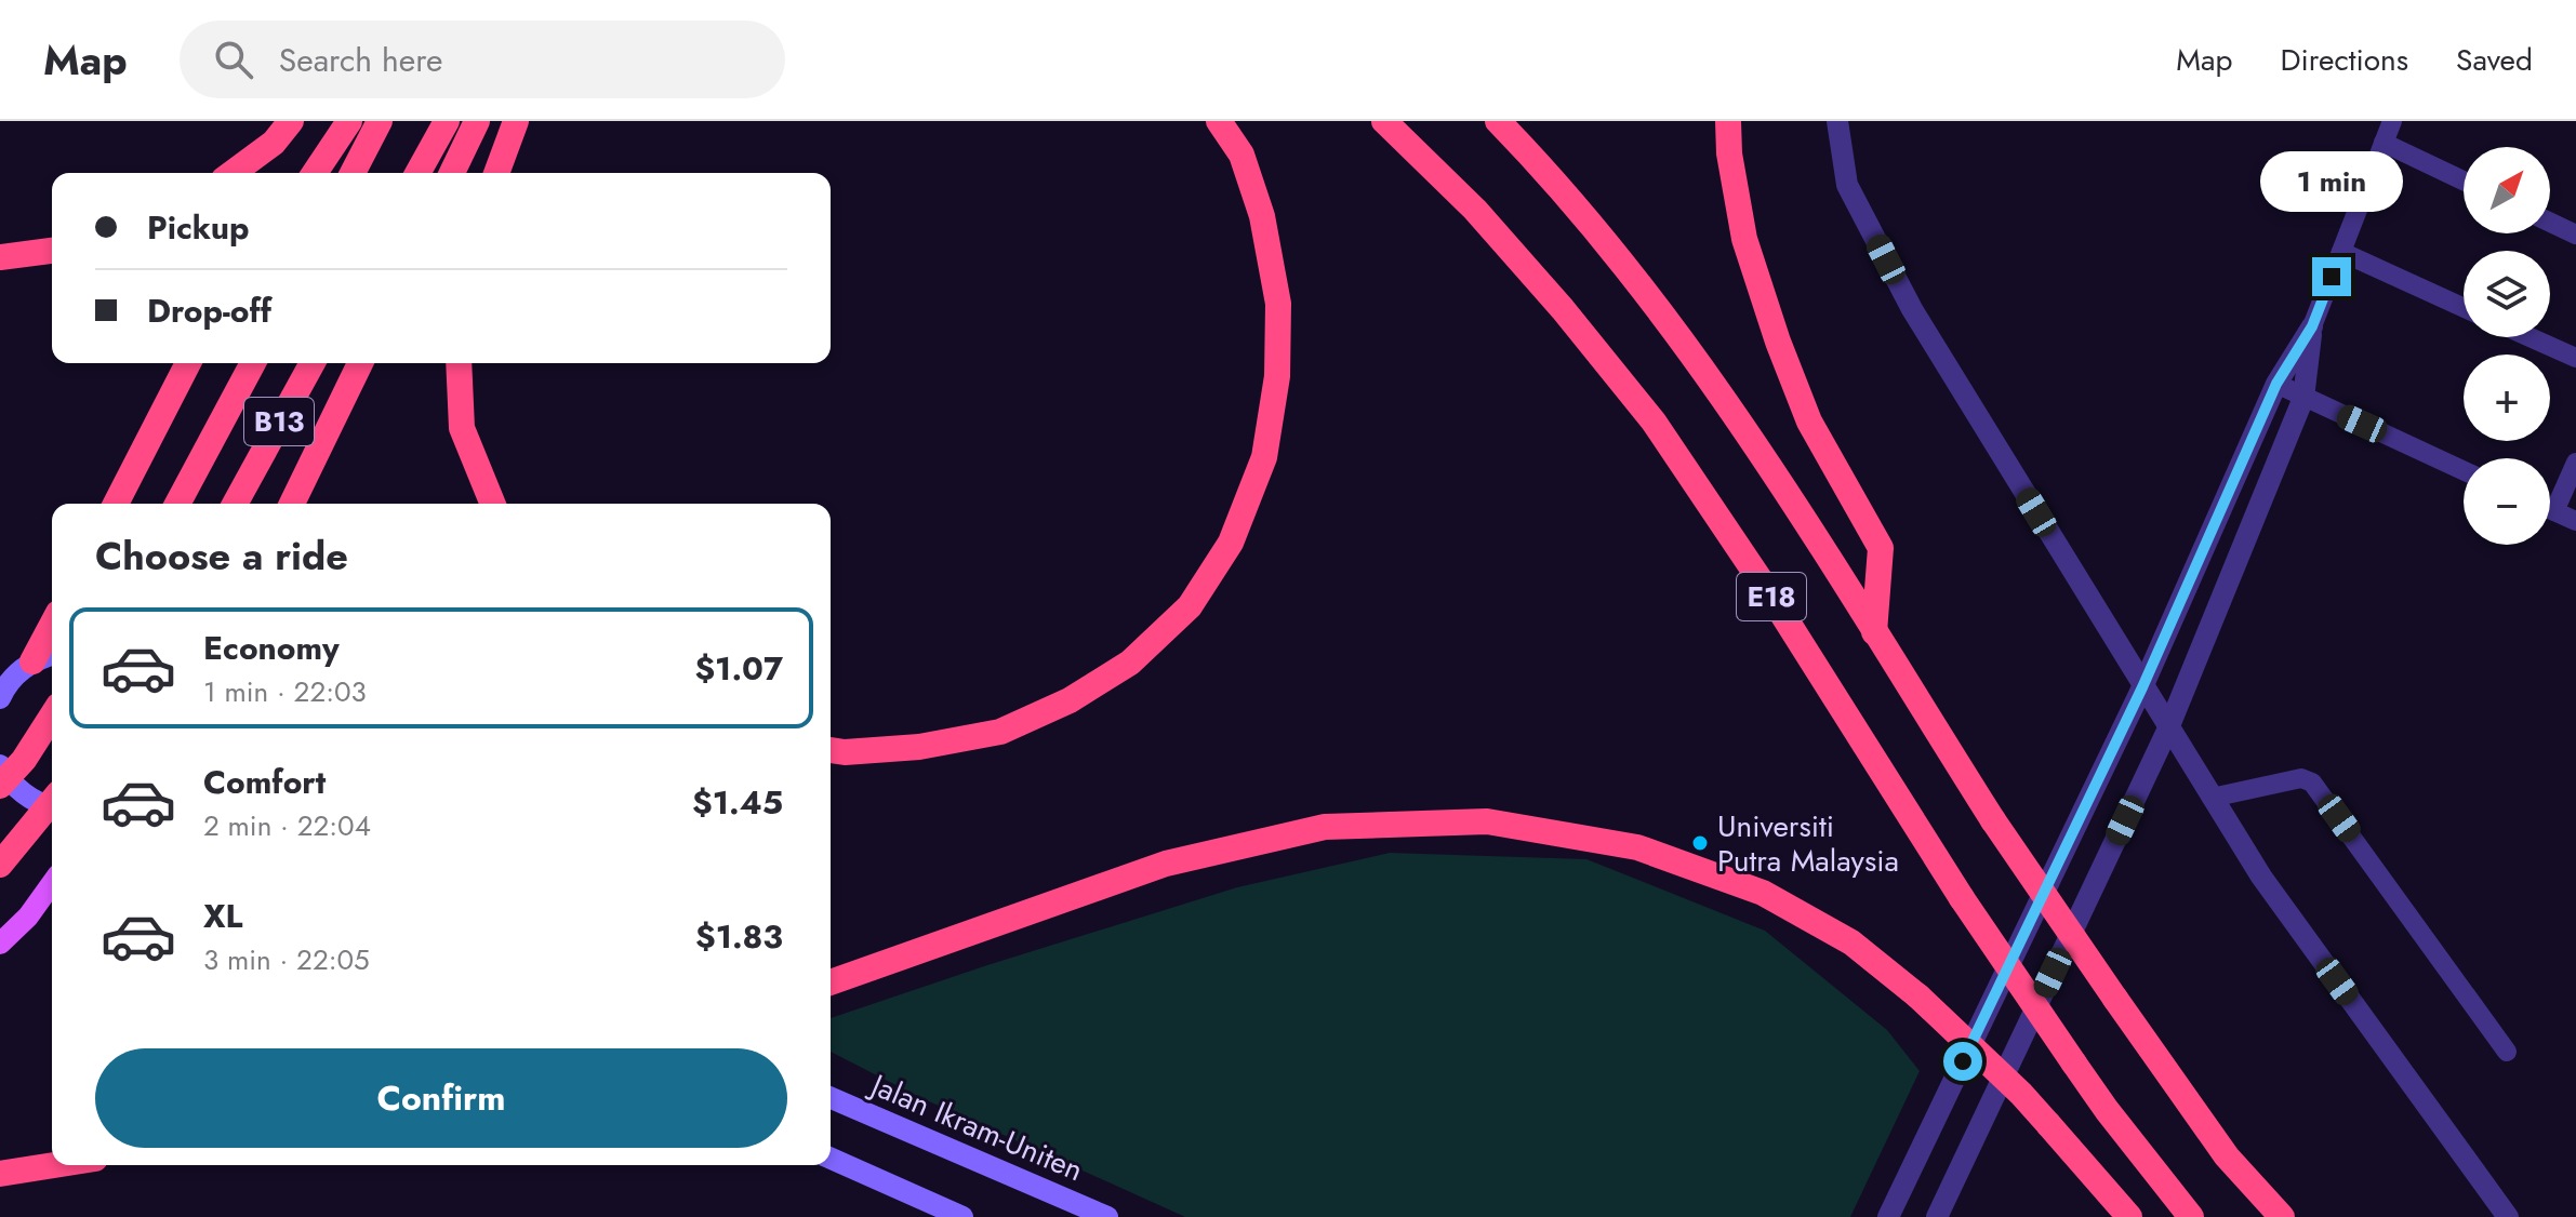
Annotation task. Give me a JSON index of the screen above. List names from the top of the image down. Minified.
{"streets":{"highway":["B13","E18"],"main road":["Jalan Ikram-Uniten"]},"places":["Universiti Putra Malaysia"],"north":"top right","page":{"header":"Map","search":"Search here","nav":["Map","Directions","Saved"],"map_buttons":["+","−"],"bubble":"1 min","banner":["Pickup","Drop-off"],"heading":"Choose a ride","list":[{"name":"Economy","note":"1 min · 22:03","value":"$1.07"},{"name":"Comfort","note":"2 min · 22:04","value":"$1.45"},{"name":"XL","note":"3 min · 22:05","value":"$1.83"}],"buttons":"Confirm"}}
